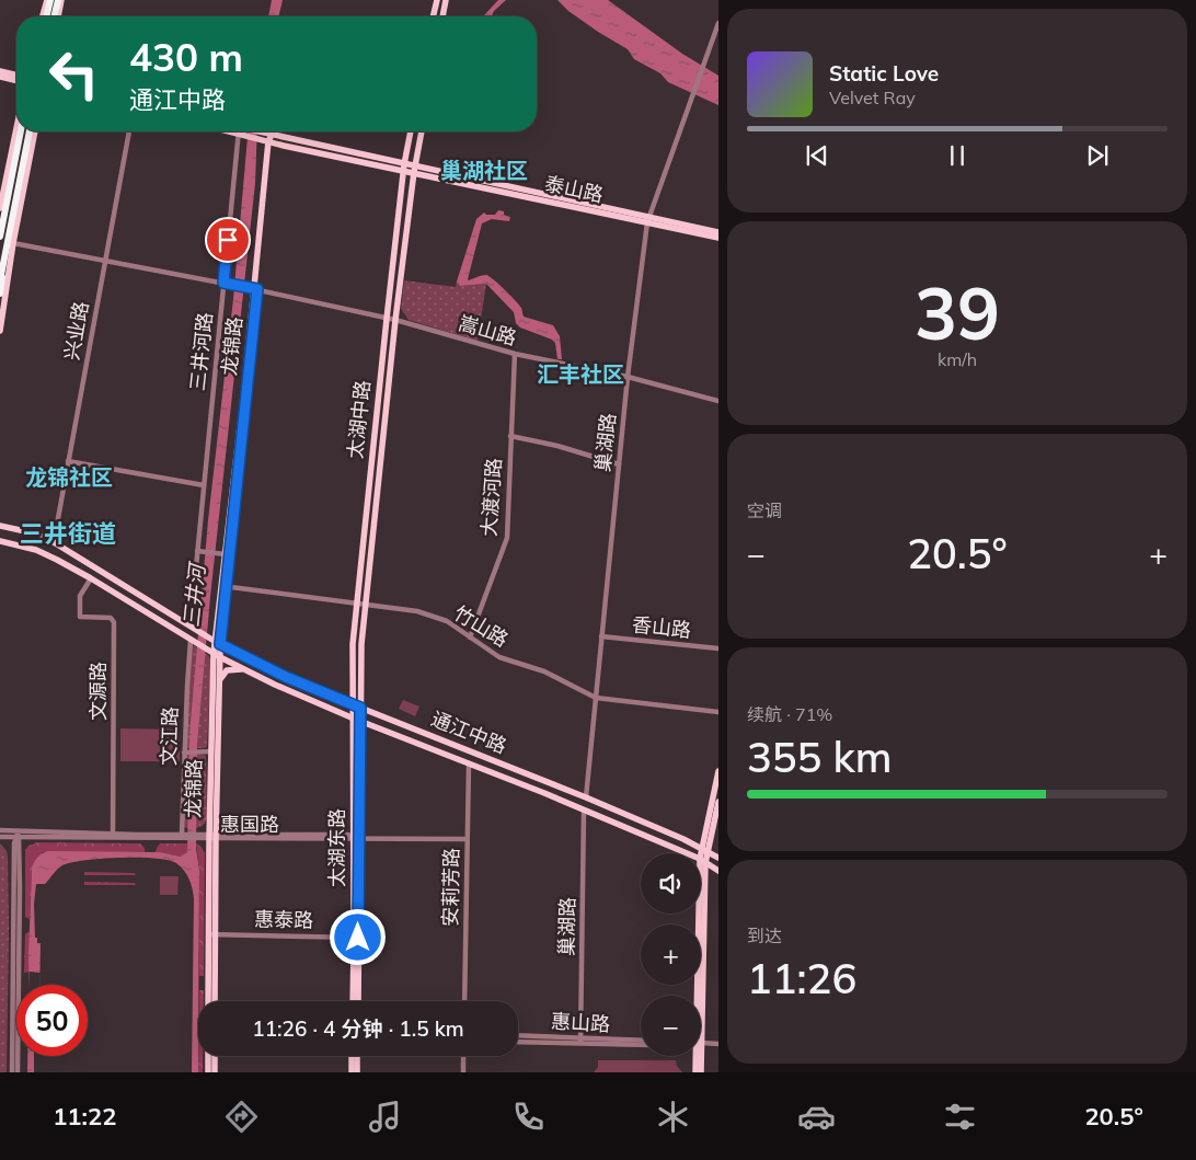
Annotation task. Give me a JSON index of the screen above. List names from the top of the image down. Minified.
{"streets":{"main road":["泰山路","龙锦路","太湖中路","通江中路","太湖东路"],"street":["兴业路","嵩山路","三井河路","巢湖路","大渡河路","竹山路","香山路","文源路","文江路","惠国路","安莉芳路","惠泰路","惠山路"]},"crossings":[["泰山路","龙锦路"],["泰山路","太湖中路"],["泰山路","巢湖路"],["兴业路","通江中路"],["嵩山路","龙锦路"],["嵩山路","三井河路"],["嵩山路","太湖中路"],["嵩山路","巢湖路"],["嵩山路","大渡河路"],["龙锦路","竹山路"],["龙锦路","通江中路"],["龙锦路","惠国路"],["龙锦路","惠泰路"],["太湖中路","竹山路"],["太湖中路","通江中路"],["太湖中路","太湖东路"],["巢湖路","竹山路"],["巢湖路","香山路"],["巢湖路","通江中路"],["巢湖路","惠山路"],["大渡河路","竹山路"],["文源路","惠国路"],["通江中路","文江路"],["通江中路","太湖东路"],["通江中路","安莉芳路"],["文江路","惠国路"],["惠国路","太湖东路"],["惠国路","安莉芳路"],["太湖东路","惠泰路"]],"districts":["巢湖社区","汇丰社区","龙锦社区","三井街道"],"water":["三井河"],"page":{"turn":["430 m","通江中路"],"song":["Static Love","Velvet Ray"],"tile":[["39","km/h"],"空调",["续航 · 71%","355 km"],["到达","11:26"]],"heat":["−","20.5°","+"],"map_buttons":["+","−"],"limit":"50","trip":"11:26 · 4 分钟 · 1.5 km","tabs":["11:22","20.5°"]}}
